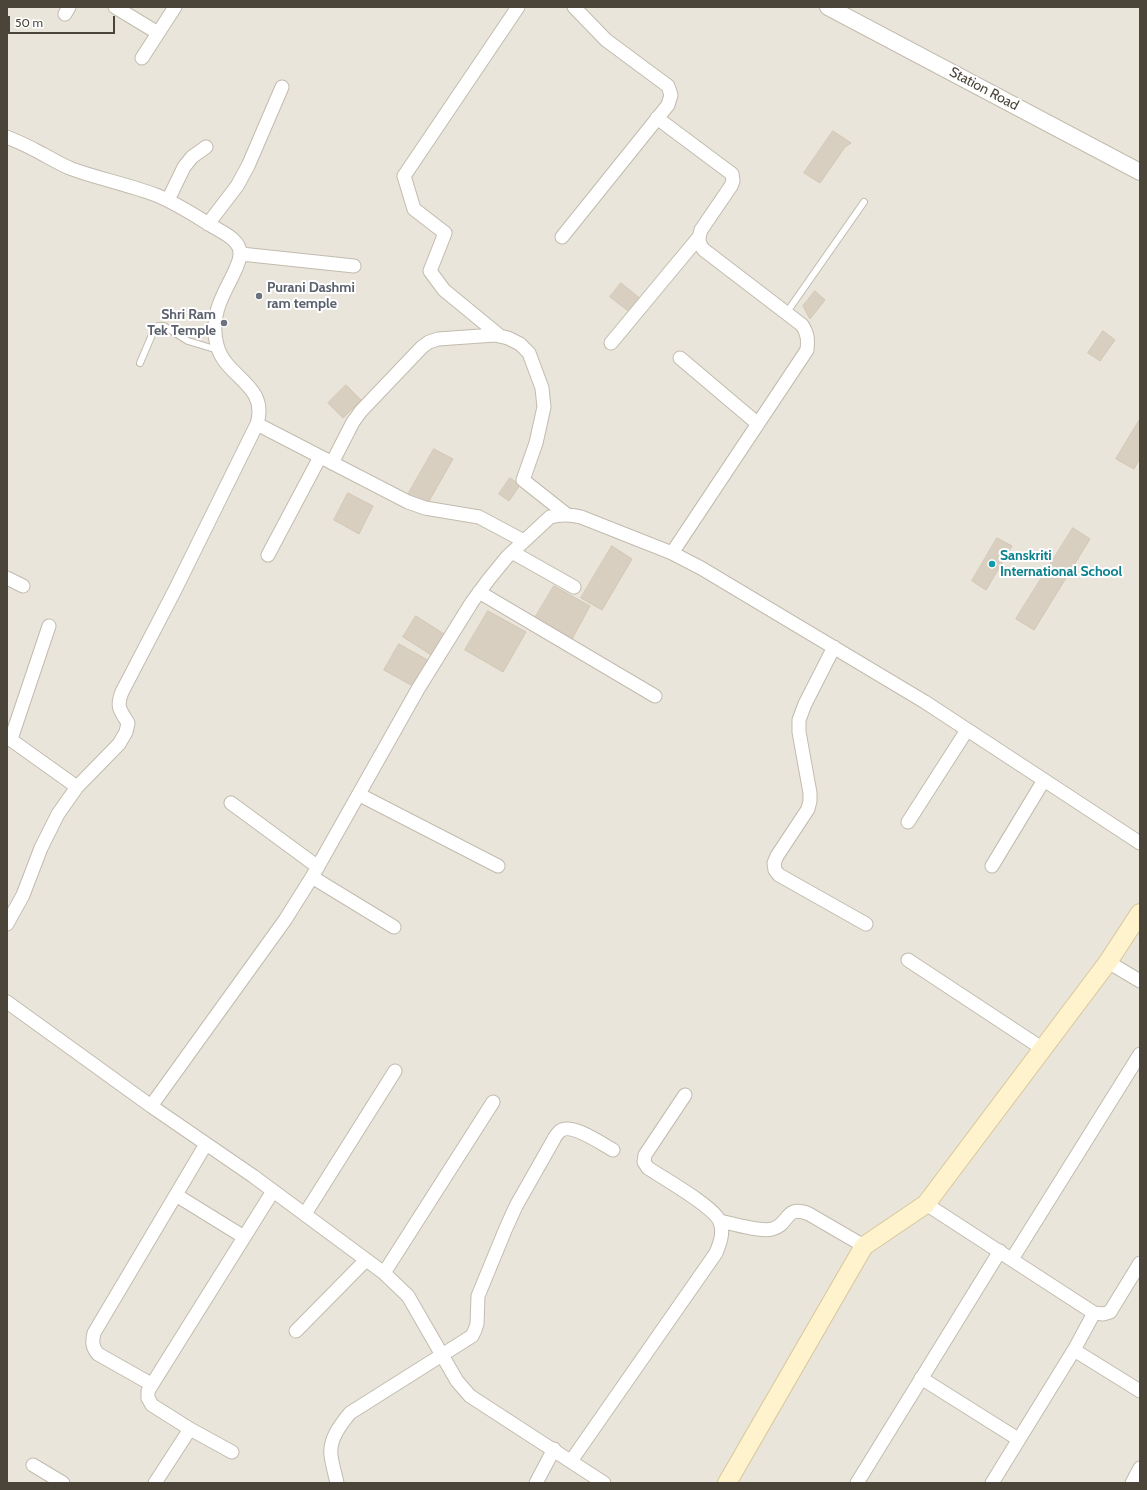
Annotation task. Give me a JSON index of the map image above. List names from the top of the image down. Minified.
{"streets":{"street":["Station Road"]},"places":["Purani Dashmi ram temple","Shri Ram Tek Temple","Sanskriti International School"],"scale_bar":"50 m"}
